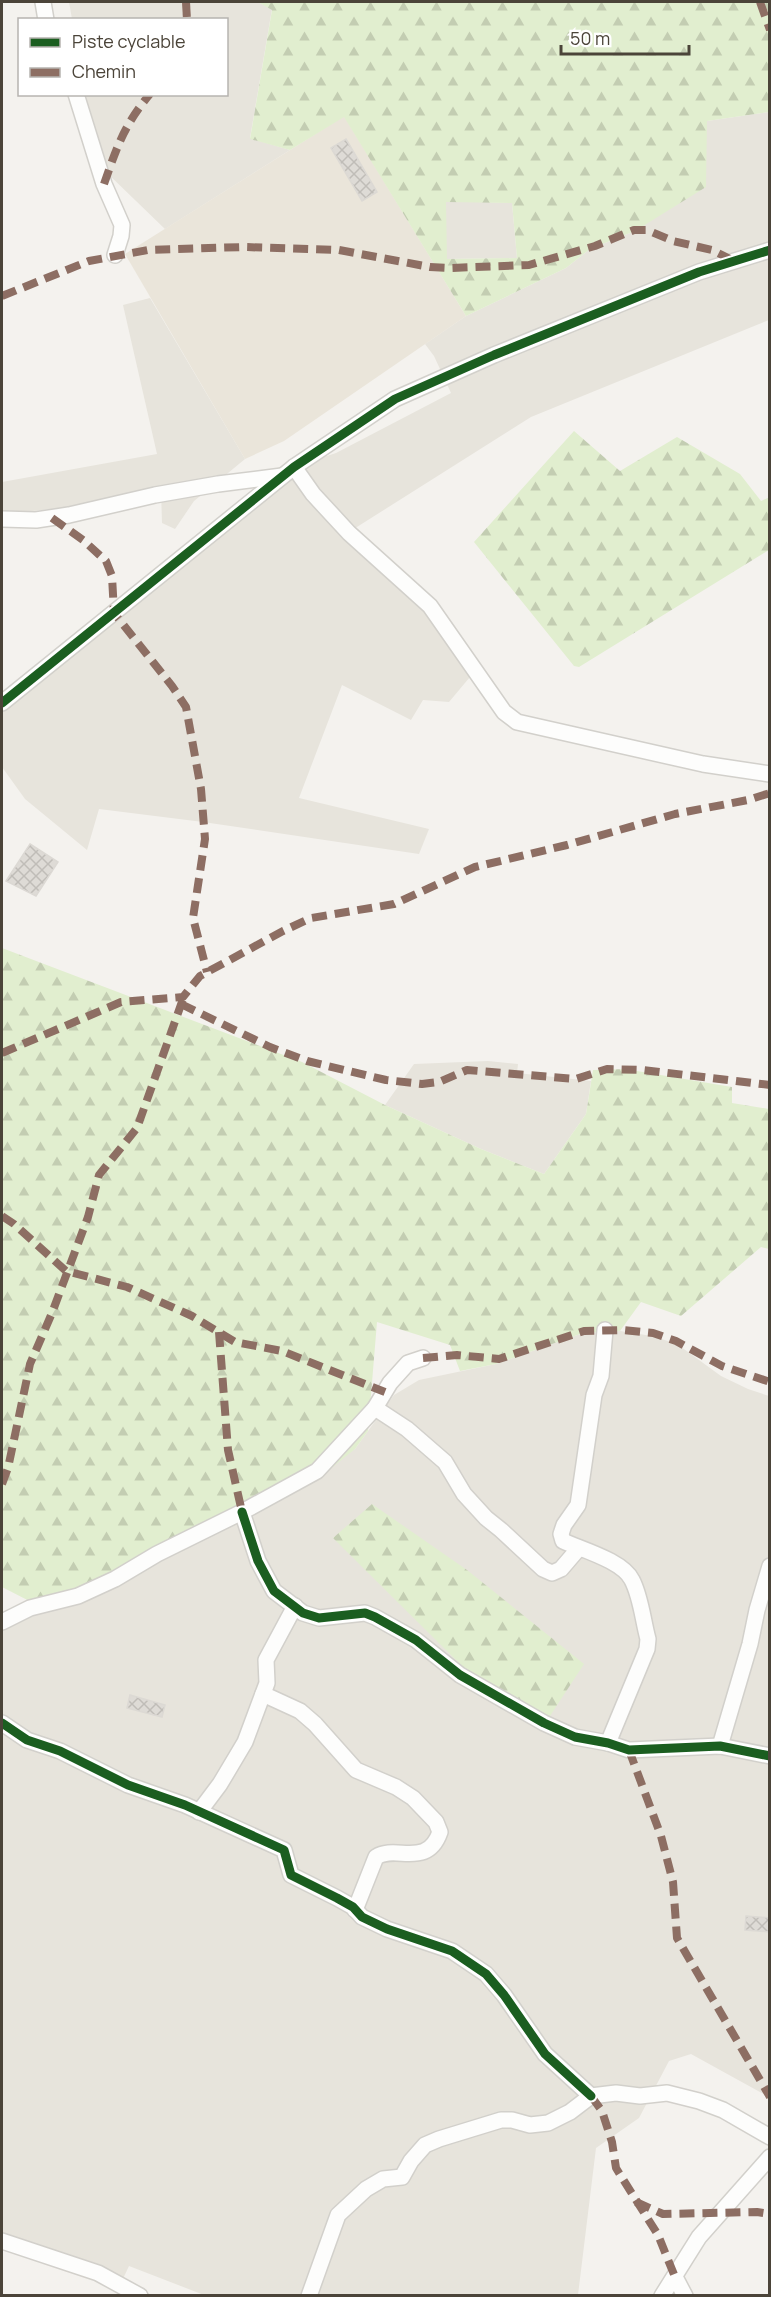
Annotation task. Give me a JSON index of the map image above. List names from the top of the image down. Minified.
{"legend":["Piste cyclable","Chemin"],"scale_bar":"50 m"}
